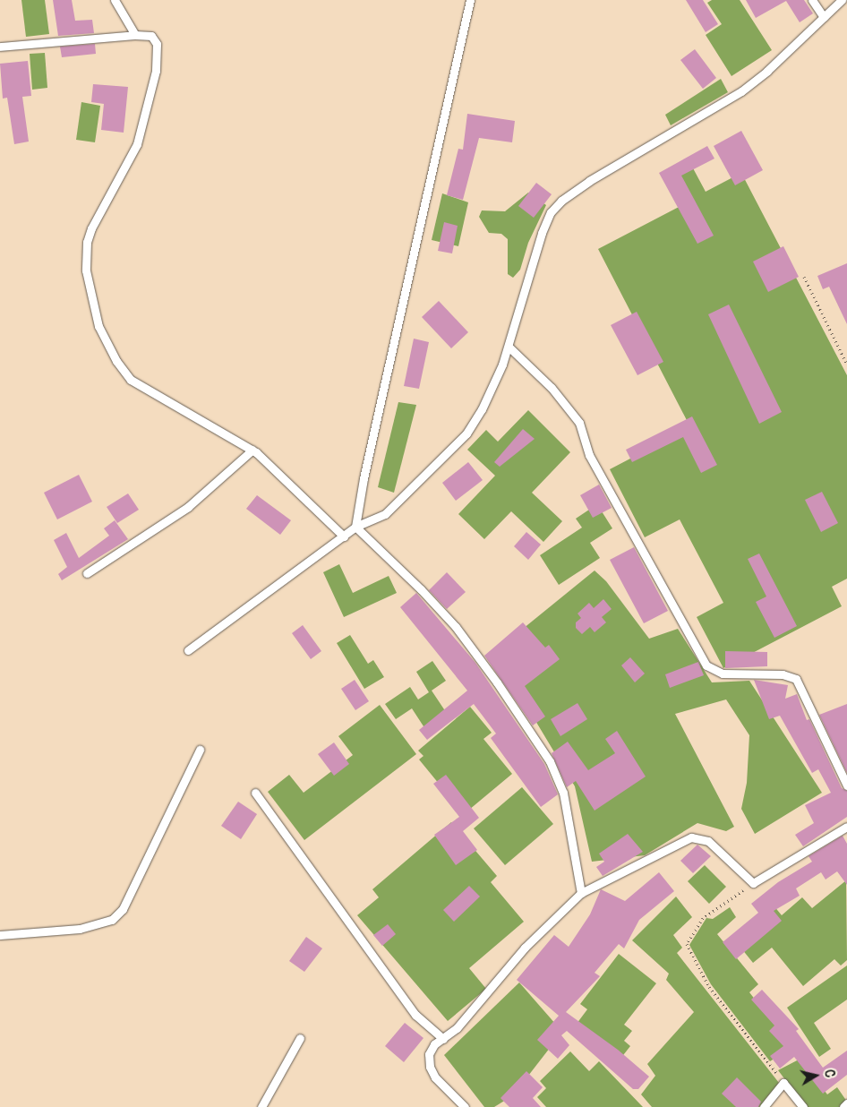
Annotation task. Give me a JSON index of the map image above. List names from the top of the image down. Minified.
{"north":"right"}
